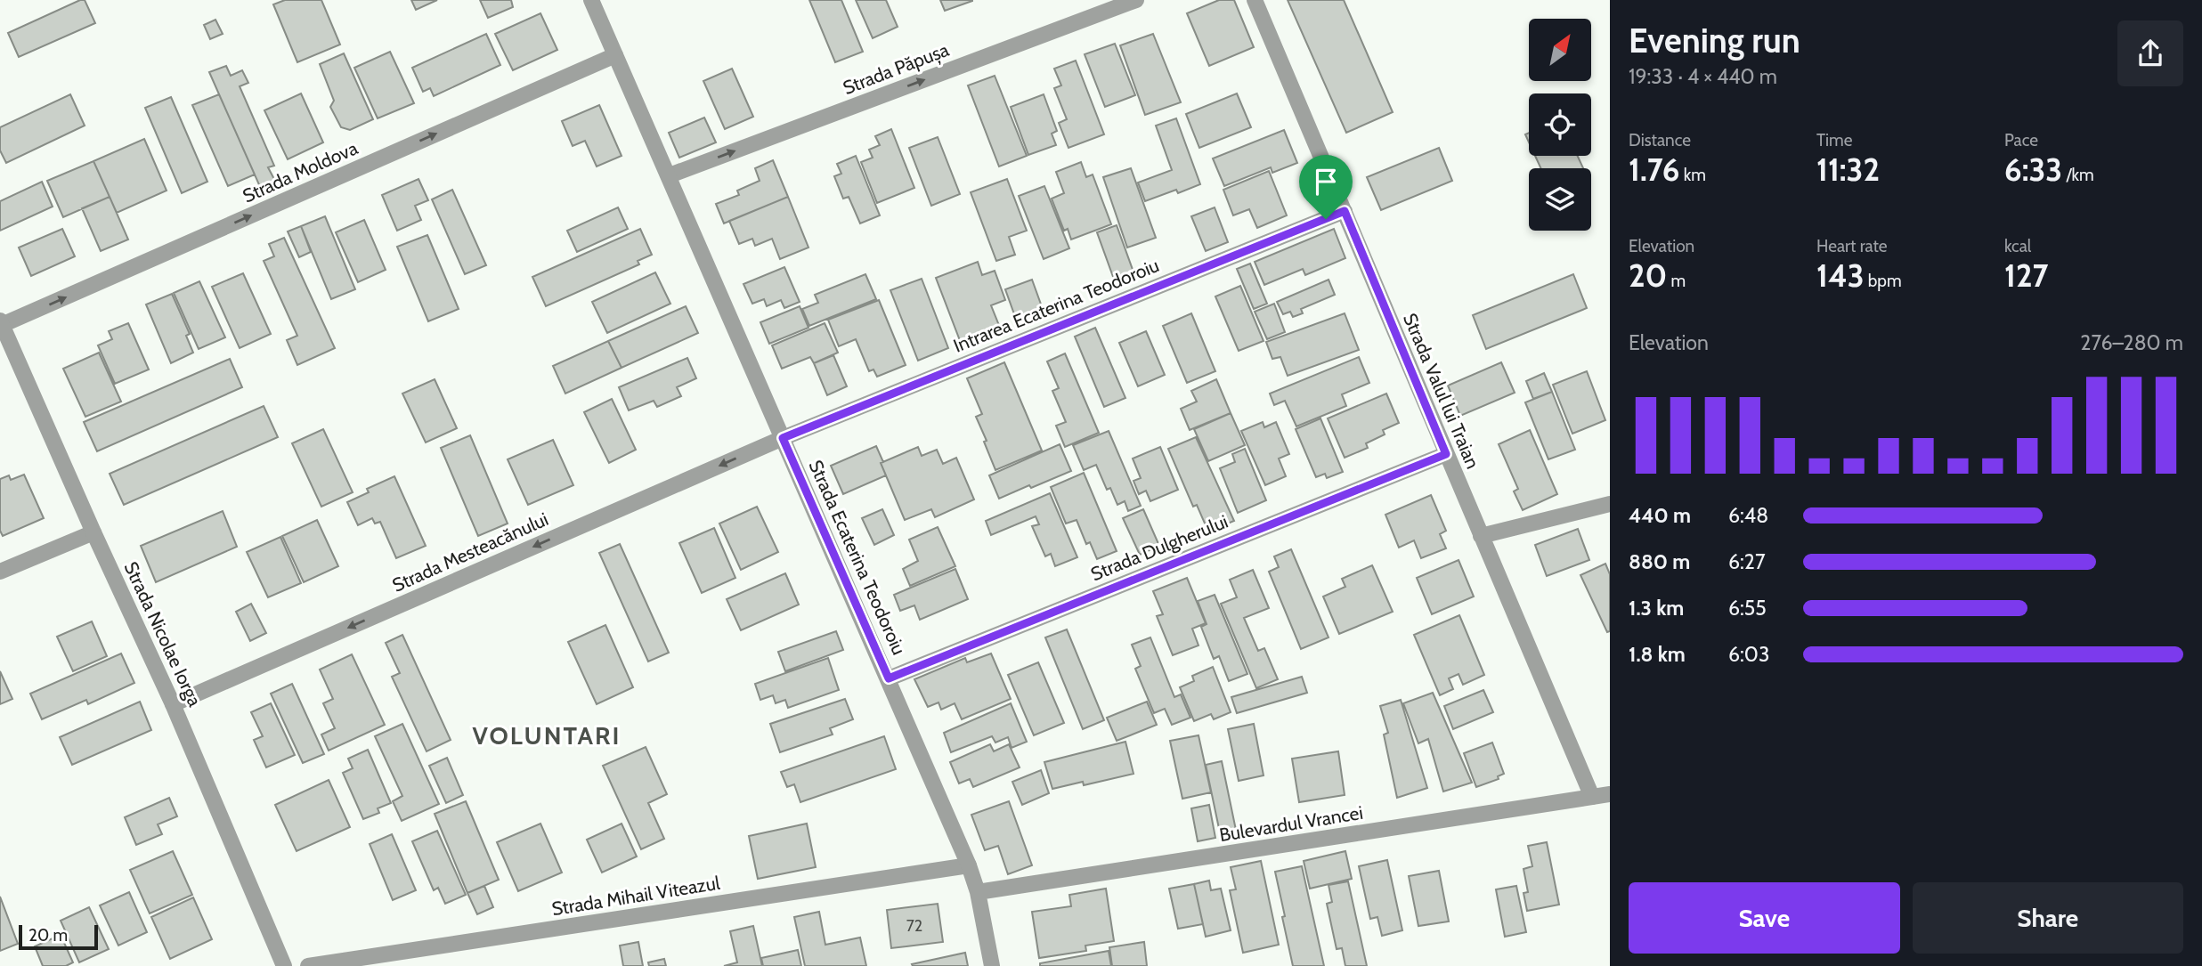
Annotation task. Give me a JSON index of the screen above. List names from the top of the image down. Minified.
{"streets":{"street":["Strada Păpușa","Strada Moldova","Intrarea Ecaterina Teodoroiu","Strada Valul lui Traian","Strada Dulgherului","Strada Mesteacănului","Strada Ecaterina Teodoroiu","Strada Nicolae Iorga","Bulevardul Vrancei","Strada Mihail Viteazul"]},"crossings":[["Strada Păpușa","Strada Ecaterina Teodoroiu"],["Strada Moldova","Strada Ecaterina Teodoroiu"],["Strada Moldova","Strada Nicolae Iorga"],["Intrarea Ecaterina Teodoroiu","Strada Valul lui Traian"],["Intrarea Ecaterina Teodoroiu","Strada Mesteacănului"],["Intrarea Ecaterina Teodoroiu","Strada Ecaterina Teodoroiu"],["Strada Valul lui Traian","Strada Dulgherului"],["Strada Valul lui Traian","Bulevardul Vrancei"],["Strada Dulgherului","Strada Ecaterina Teodoroiu"],["Strada Mesteacănului","Strada Ecaterina Teodoroiu"],["Strada Mesteacănului","Strada Nicolae Iorga"],["Strada Ecaterina Teodoroiu","Bulevardul Vrancei"],["Strada Ecaterina Teodoroiu","Strada Mihail Viteazul"]],"one_way":["Strada Păpușa","Strada Moldova","Strada Mesteacănului"],"districts":["VOLUNTARI"],"house_numbers":["72"],"scale_bar":"20 m","north":"top right","page":{"heading":["Evening run","19:33 · 4 × 440 m"],"stats":[["Distance","1.76 km"],["Time","11:32"],["Pace","6:33 /km"],["Elevation","20 m"],["Heart rate","143 bpm"],["kcal","127"]],"chart":["Elevation","276–280 m"],"list":[{"name":"440 m","note":"6:48"},{"name":"880 m","note":"6:27"},{"name":"1.3 km","note":"6:55"},{"name":"1.8 km","note":"6:03"}],"buttons":["Save","Share"],"scale":"20 m"}}
